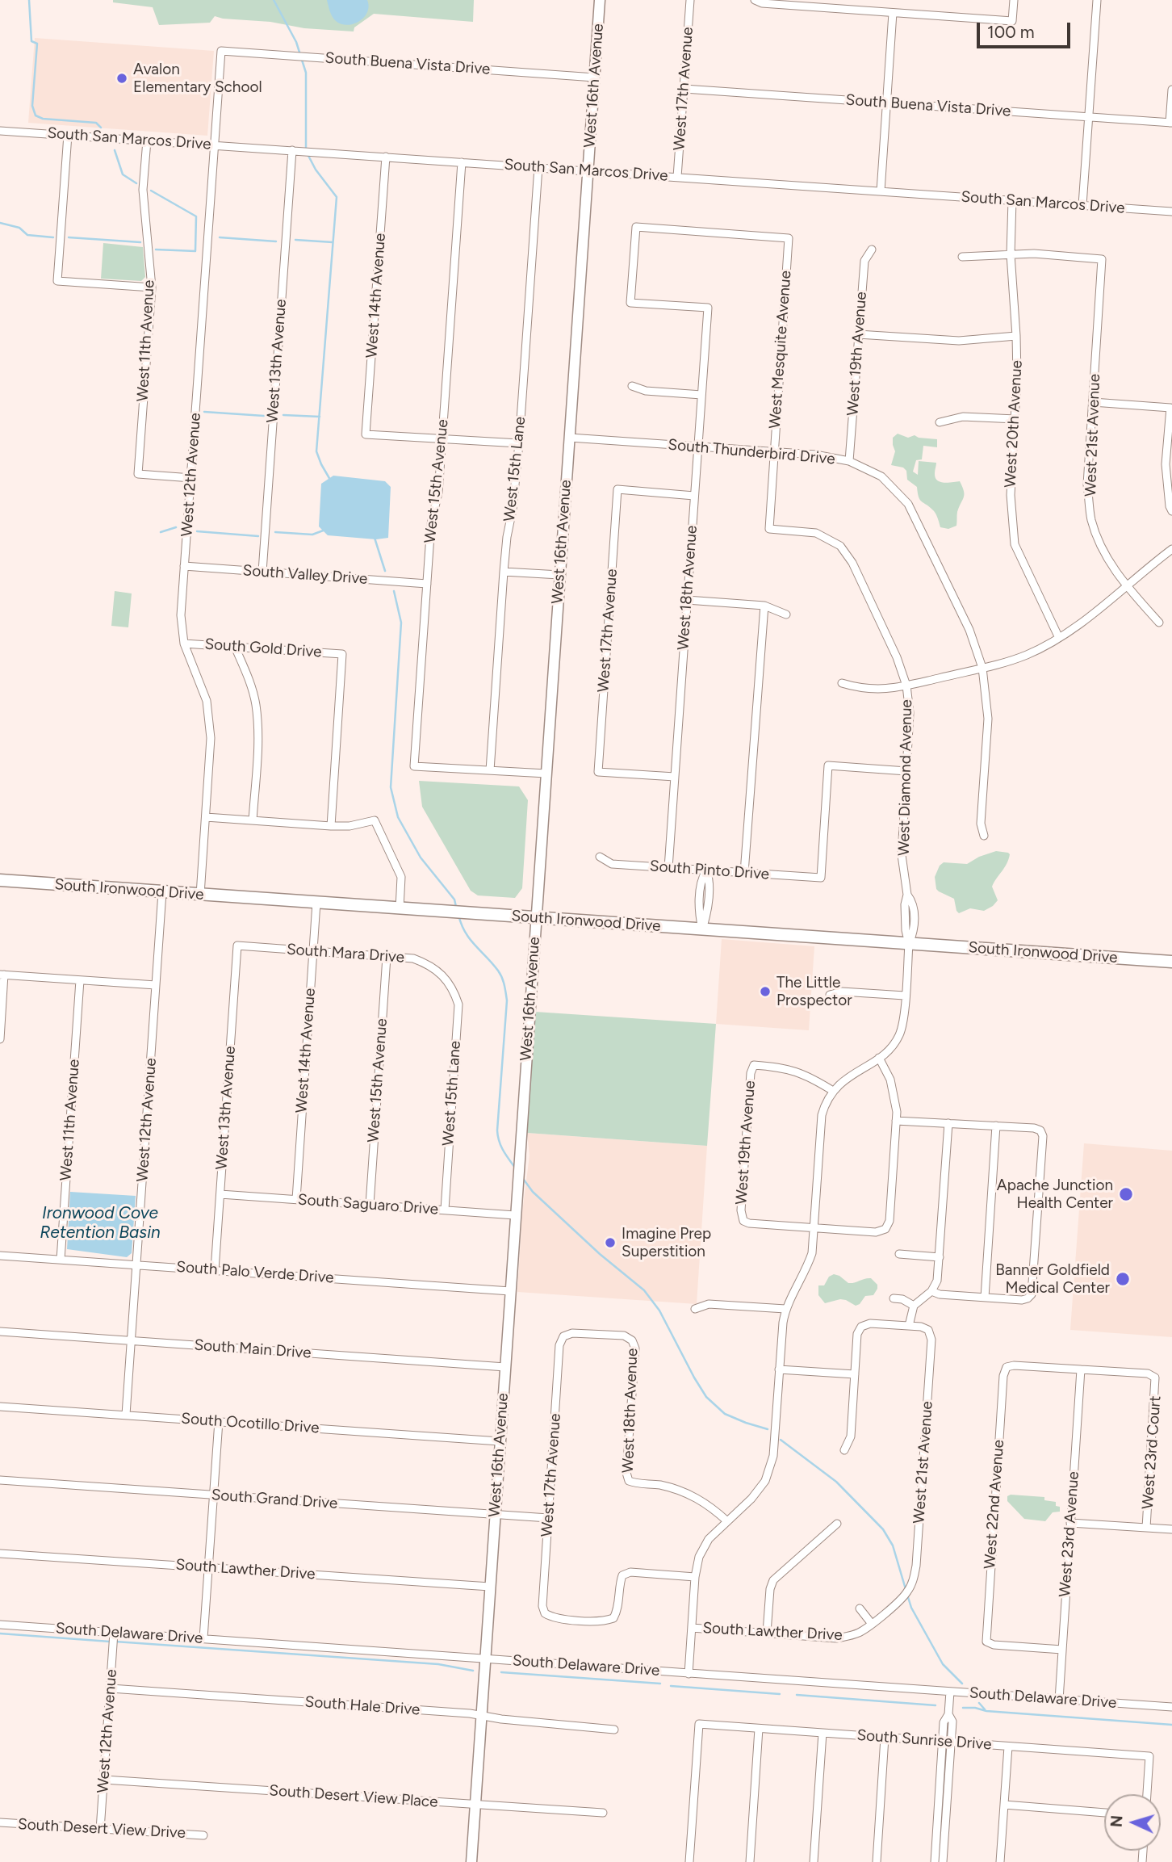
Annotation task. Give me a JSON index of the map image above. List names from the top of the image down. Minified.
{"streets":{"main road":["South Ironwood Drive"],"street":["South Buena Vista Drive","West 16th Avenue","West 17th Avenue","South San Marcos Drive","West 14th Avenue","West 11th Avenue","West Mesquite Avenue","West 19th Avenue","West 13th Avenue","West 20th Avenue","West 21st Avenue","South Thunderbird Drive","West 15th Lane","West 12th Avenue","West 15th Avenue","South Valley Drive","West 18th Avenue","South Gold Drive","West Diamond Avenue","South Pinto Drive","South Mara Drive","South Saguaro Drive","South Palo Verde Drive","South Main Drive","South Ocotillo Drive","West 23rd Court","South Grand Drive","West 22nd Avenue","West 23rd Avenue","South Lawther Drive","South Delaware Drive","South Hale Drive","South Sunrise Drive","South Desert View Place","South Desert View Drive"]},"crossings":[["South Buena Vista Drive","West 16th Avenue"],["South Buena Vista Drive","West 17th Avenue"],["South Buena Vista Drive","West 12th Avenue"],["West 16th Avenue","South San Marcos Drive"],["West 16th Avenue","South Thunderbird Drive"],["West 16th Avenue","South Ironwood Drive"],["West 16th Avenue","South Saguaro Drive"],["West 16th Avenue","South Palo Verde Drive"],["West 16th Avenue","South Main Drive"],["West 16th Avenue","South Ocotillo Drive"],["West 16th Avenue","South Grand Drive"],["West 16th Avenue","South Lawther Drive"],["West 16th Avenue","South Delaware Drive"],["West 16th Avenue","South Hale Drive"],["West 16th Avenue","South Desert View Place"],["West 17th Avenue","South San Marcos Drive"],["West 17th Avenue","West 18th Avenue"],["West 17th Avenue","South Grand Drive"],["South San Marcos Drive","West 14th Avenue"],["South San Marcos Drive","West 11th Avenue"],["South San Marcos Drive","West 13th Avenue"],["South San Marcos Drive","West 20th Avenue"],["South San Marcos Drive","West 15th Lane"],["South San Marcos Drive","West 12th Avenue"],["South San Marcos Drive","West 15th Avenue"],["West 14th Avenue","West 15th Avenue"],["West 14th Avenue","South Ironwood Drive"],["West 14th Avenue","South Mara Drive"],["West 14th Avenue","South Saguaro Drive"],["West 11th Avenue","West 12th Avenue"],["West 11th Avenue","South Palo Verde Drive"],["West Mesquite Avenue","South Thunderbird Drive"],["West Mesquite Avenue","West 18th Avenue"],["West Mesquite Avenue","West Diamond Avenue"],["West 19th Avenue","South Thunderbird Drive"],["West 19th Avenue","West Diamond Avenue"],["West 13th Avenue","South Valley Drive"],["West 13th Avenue","South Mara Drive"],["West 13th Avenue","South Saguaro Drive"],["West 13th Avenue","South Palo Verde Drive"],["West 20th Avenue","West 21st Avenue"],["West 21st Avenue","South Lawther Drive"],["South Thunderbird Drive","West 18th Avenue"],["West 15th Lane","West 15th Avenue"],["West 15th Lane","South Mara Drive"],["West 15th Lane","South Saguaro Drive"],["West 12th Avenue","South Valley Drive"],["West 12th Avenue","South Gold Drive"],["West 12th Avenue","South Ironwood Drive"],["West 12th Avenue","South Palo Verde Drive"],["West 12th Avenue","South Main Drive"],["West 12th Avenue","South Ocotillo Drive"],["West 12th Avenue","South Delaware Drive"],["West 12th Avenue","South Hale Drive"],["West 12th Avenue","South Desert View Place"],["West 12th Avenue","South Desert View Drive"],["West 15th Avenue","South Valley Drive"],["West 15th Avenue","South Mara Drive"],["West 15th Avenue","South Saguaro Drive"],["West 18th Avenue","South Pinto Drive"],["West Diamond Avenue","South Pinto Drive"],["West Diamond Avenue","South Ironwood Drive"],["West 23rd Court","West 22nd Avenue"],["West 23rd Court","West 23rd Avenue"],["West 22nd Avenue","West 23rd Avenue"],["West 23rd Avenue","South Delaware Drive"]],"water":["Ironwood Cove Retention Basin"],"places":["Avalon Elementary School","The Little Prospector","Apache Junction Health Center","Imagine Prep Superstition","Banner Goldfield Medical Center"],"scale_bar":"100 m","north":"left"}
